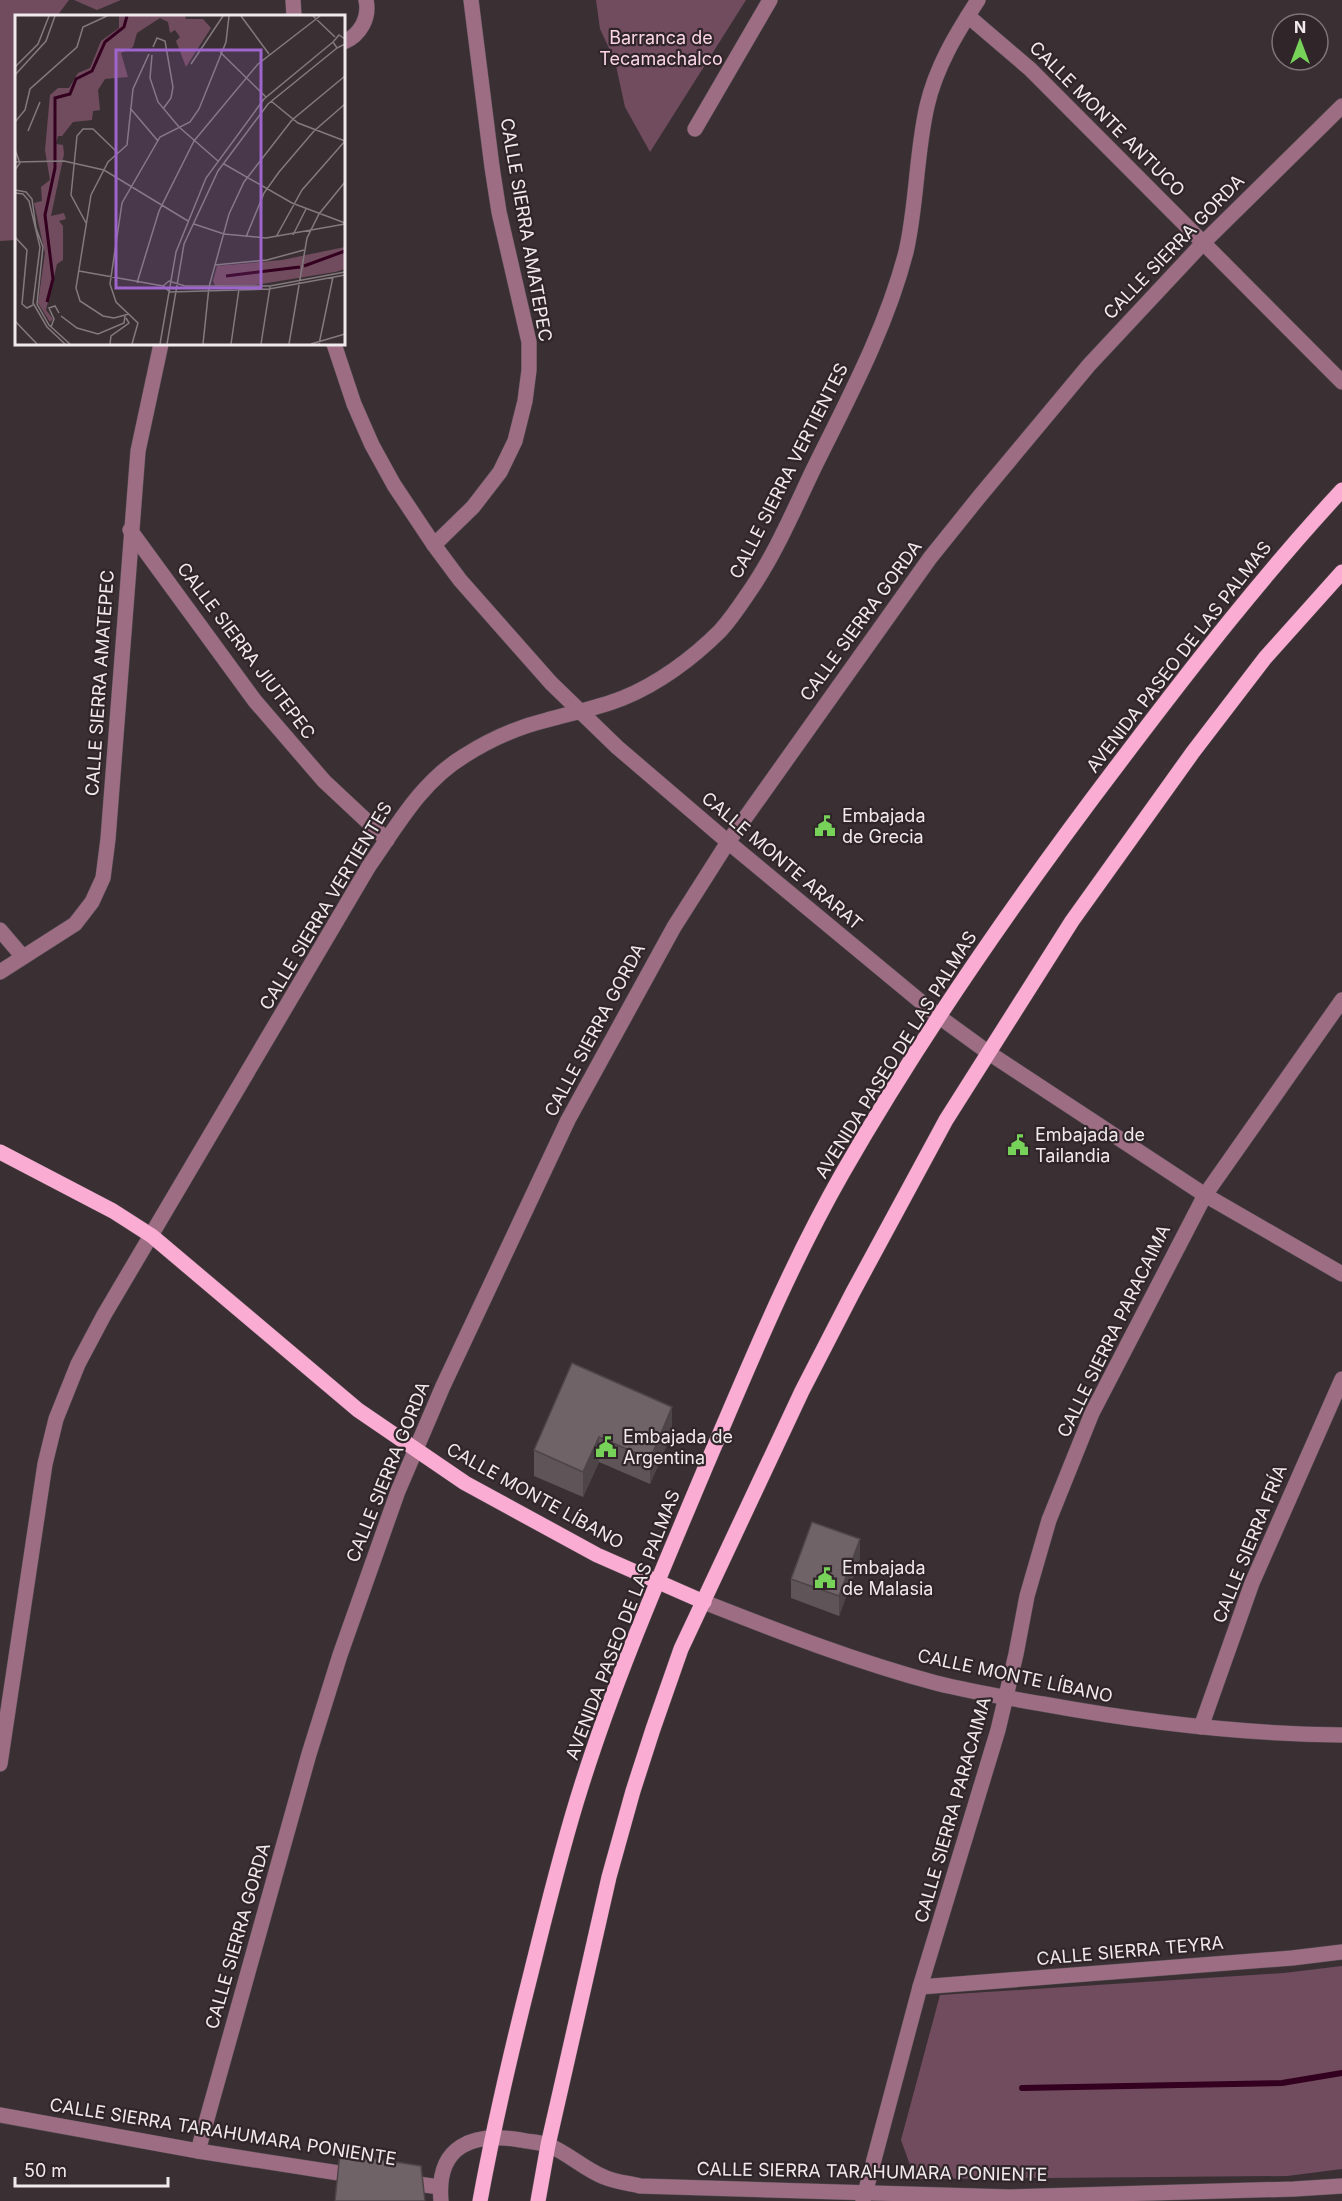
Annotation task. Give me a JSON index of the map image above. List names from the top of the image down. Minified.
{"streets":{"main road":["AVENIDA PASEO DE LAS PALMAS","CALLE MONTE LÍBANO"],"street":["CALLE MONTE ANTUCO","CALLE SIERRA AMATEPEC","CALLE SIERRA GORDA","CALLE SIERRA VERTIENTES","CALLE SIERRA JIUTEPEC","CALLE MONTE ARARAT","CALLE SIERRA PARACAIMA","CALLE SIERRA FRÍA","CALLE SIERRA TEYRA","CALLE SIERRA TARAHUMARA PONIENTE"]},"crossings":[["CALLE MONTE ANTUCO","CALLE SIERRA GORDA"],["CALLE MONTE ANTUCO","CALLE SIERRA VERTIENTES"],["CALLE SIERRA AMATEPEC","CALLE SIERRA JIUTEPEC"],["CALLE SIERRA AMATEPEC","CALLE MONTE ARARAT"],["CALLE SIERRA GORDA","CALLE MONTE ARARAT"],["CALLE SIERRA GORDA","CALLE MONTE LÍBANO"],["CALLE SIERRA GORDA","CALLE SIERRA TARAHUMARA PONIENTE"],["CALLE SIERRA VERTIENTES","CALLE SIERRA JIUTEPEC"],["CALLE SIERRA VERTIENTES","CALLE MONTE ARARAT"],["CALLE SIERRA VERTIENTES","CALLE MONTE LÍBANO"],["AVENIDA PASEO DE LAS PALMAS","CALLE MONTE ARARAT"],["AVENIDA PASEO DE LAS PALMAS","CALLE MONTE LÍBANO"],["AVENIDA PASEO DE LAS PALMAS","CALLE SIERRA TARAHUMARA PONIENTE"],["CALLE MONTE ARARAT","CALLE SIERRA PARACAIMA"],["CALLE SIERRA PARACAIMA","CALLE MONTE LÍBANO"],["CALLE SIERRA PARACAIMA","CALLE SIERRA TEYRA"],["CALLE SIERRA PARACAIMA","CALLE SIERRA TARAHUMARA PONIENTE"],["CALLE MONTE LÍBANO","CALLE SIERRA FRÍA"]],"parks":["Barranca de Tecamachalco"],"places":{"public building":["Embajada de Grecia","Embajada de Tailandia","Embajada de Argentina","Embajada de Malasia"]},"scale_bar":"50 m","north":"top"}
